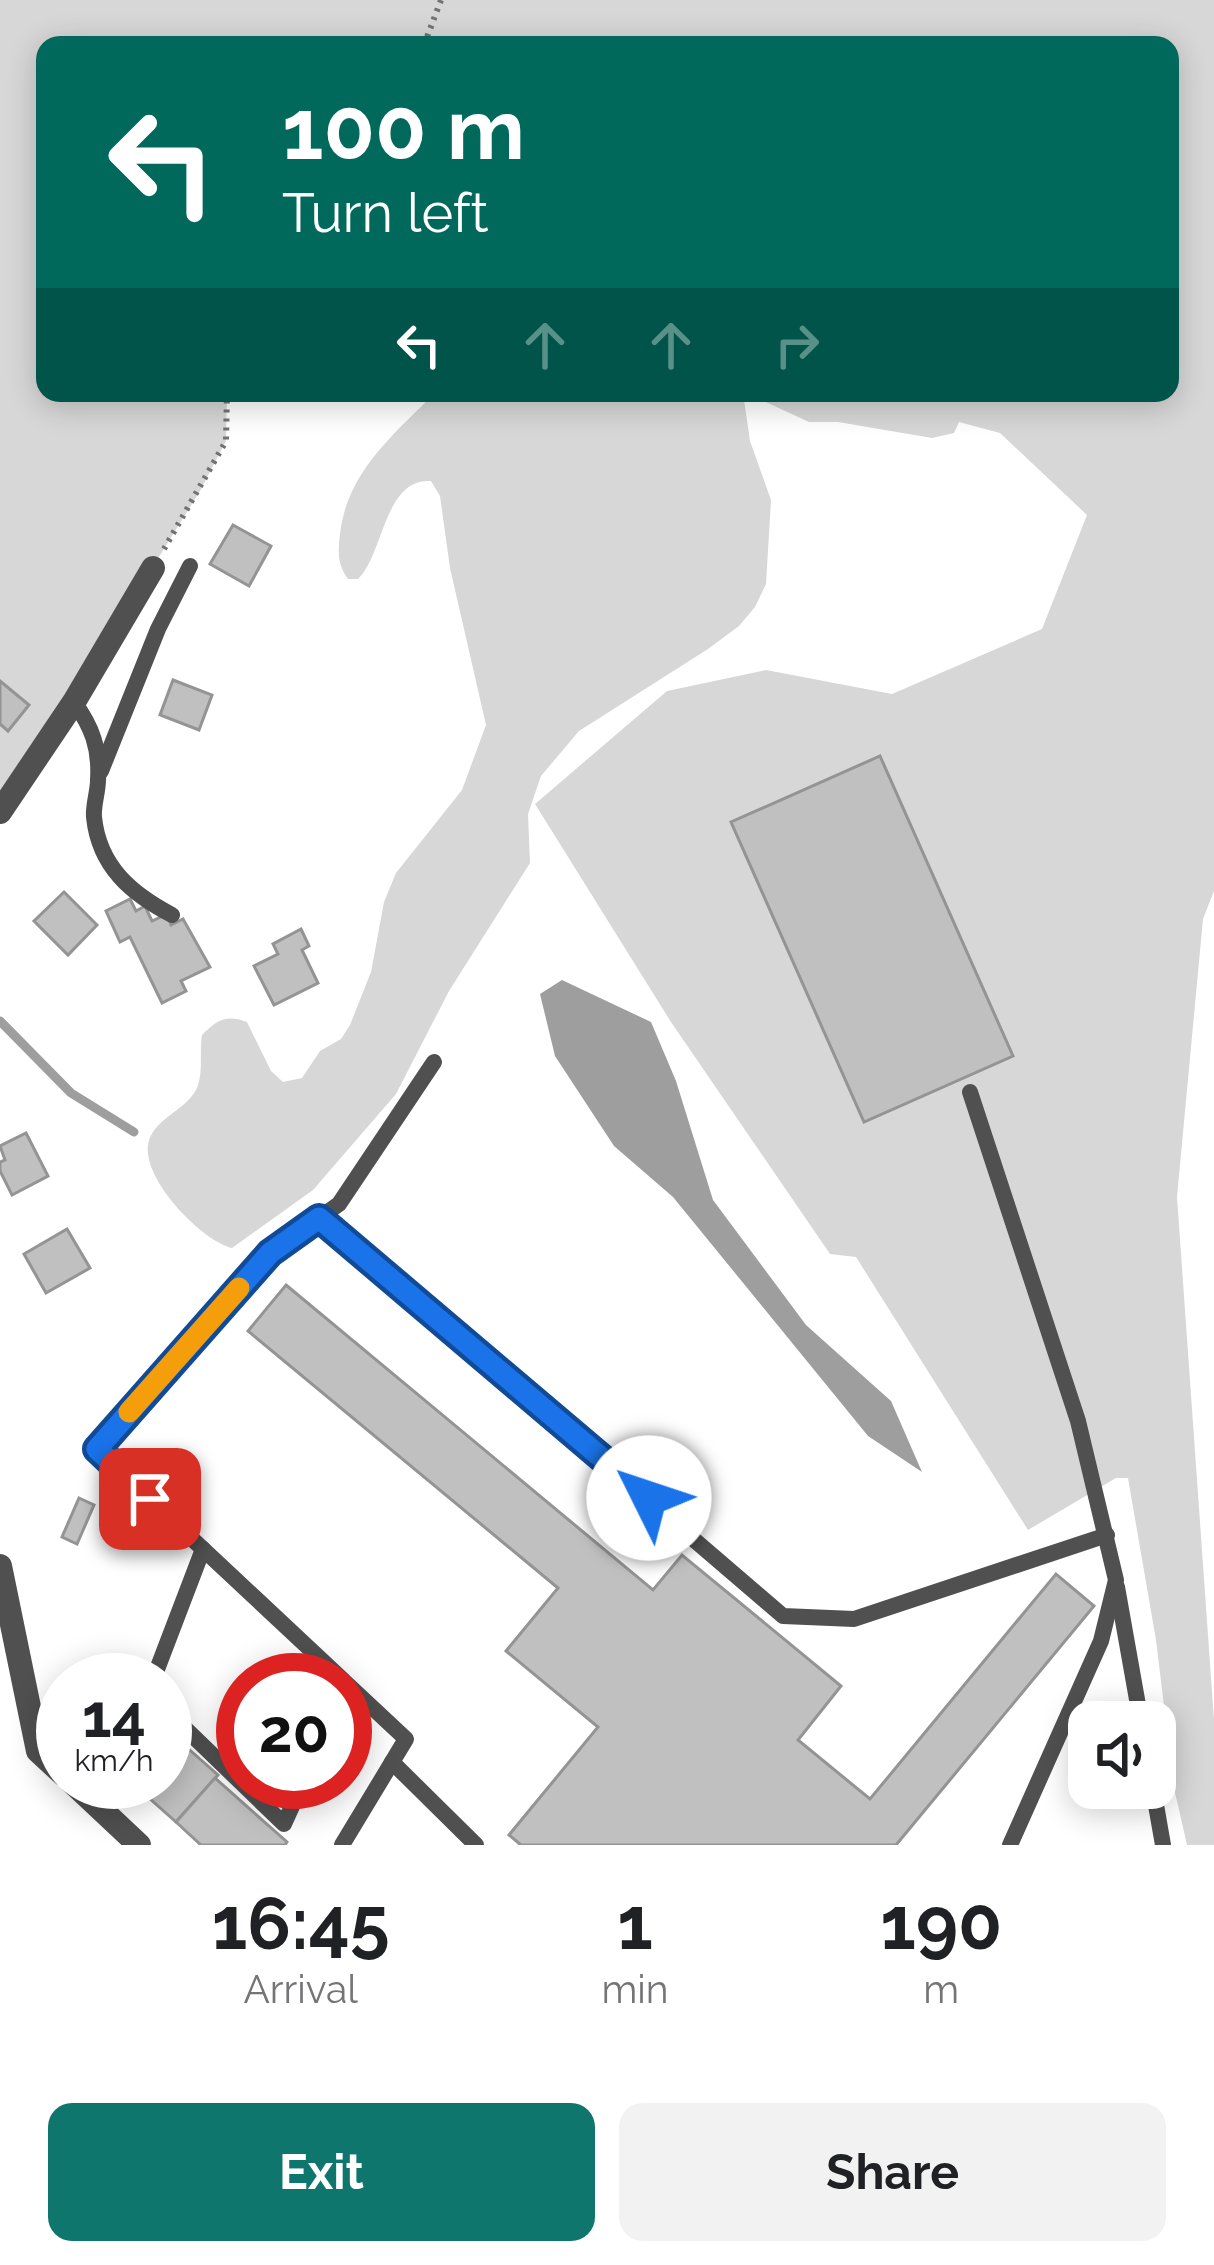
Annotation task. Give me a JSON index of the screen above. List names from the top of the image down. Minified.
{"page":{"turn":["100 m","Turn left"],"speed":"14 km/h","limit":"20","eta":["16:45","Arrival","1","min","190","m"],"buttons":["Exit","Share"]}}
